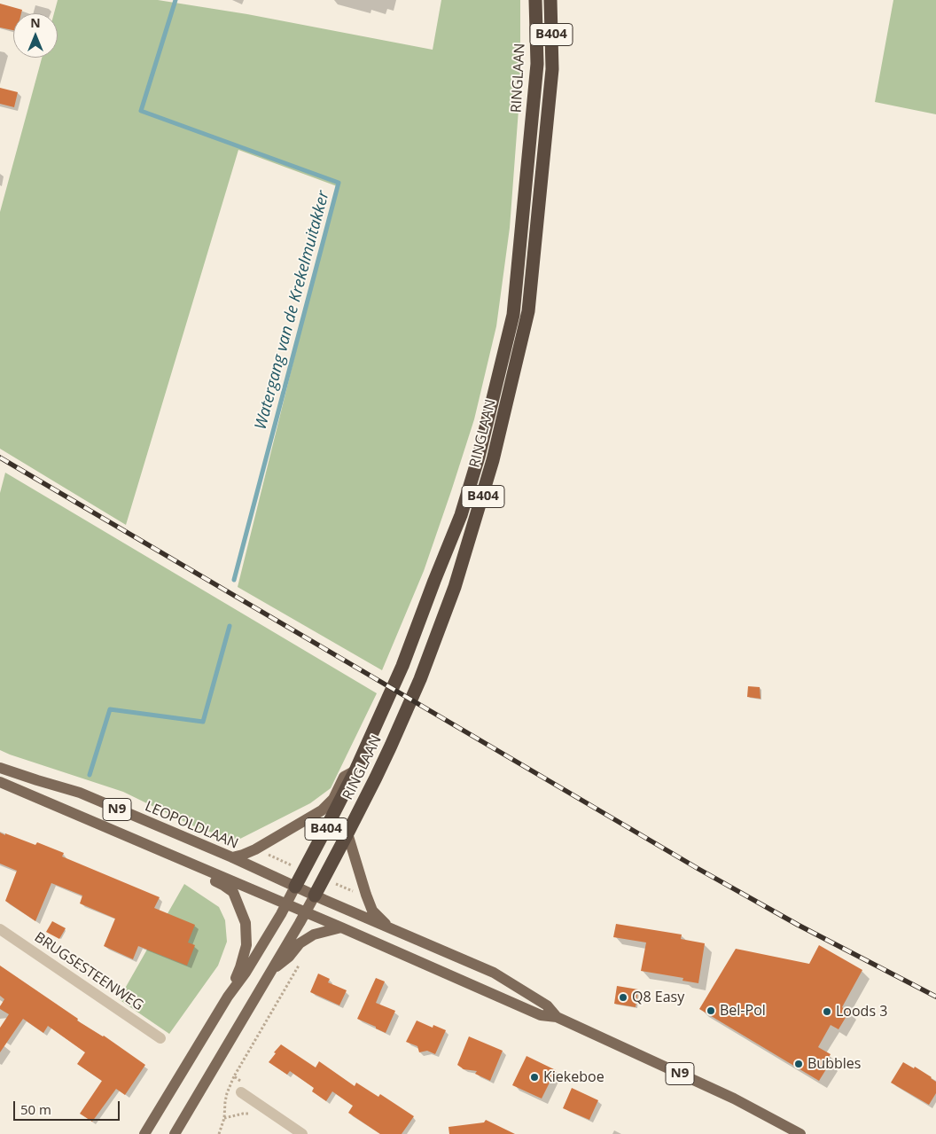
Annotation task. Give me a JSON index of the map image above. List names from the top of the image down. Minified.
{"streets":{"highway":["B404","RINGLAAN"],"main road":["N9","LEOPOLDLAAN"],"street":["BRUGSESTEENWEG"]},"crossings":[["RINGLAAN","N9"],["RINGLAAN","LEOPOLDLAAN"],["N9","LEOPOLDLAAN"]],"water":["Watergang van de Krekelmuitakker"],"places":["Q8 Easy","Bel-Pol","Loods 3","Bubbles","Kiekeboe"],"scale_bar":"50 m","north":"top"}
